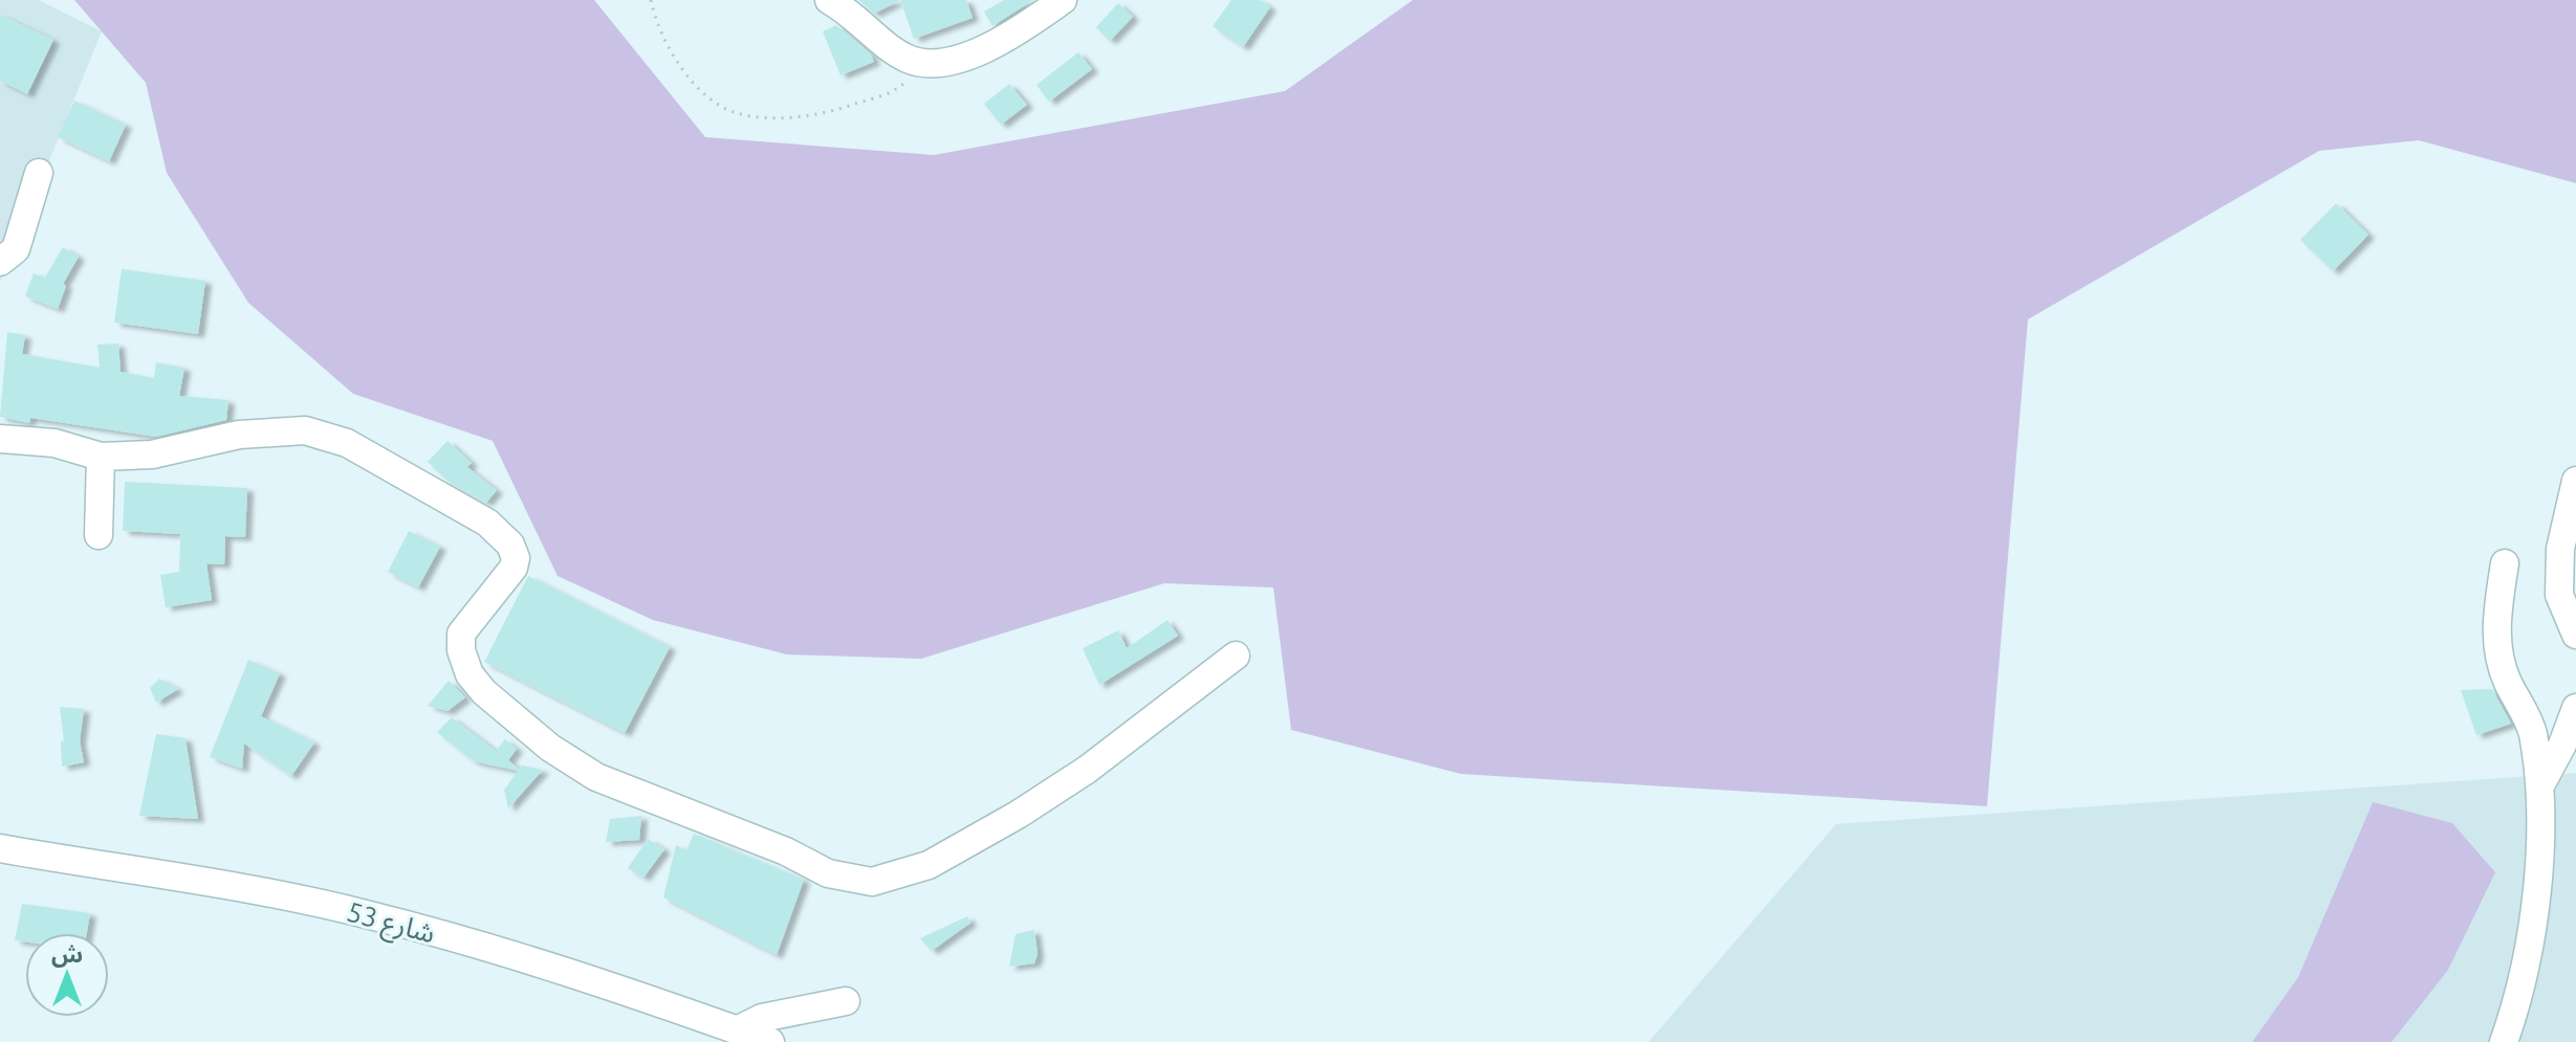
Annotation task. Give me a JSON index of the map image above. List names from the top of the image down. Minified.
{"streets":{"street":["شارع 53"]},"north":"top"}
